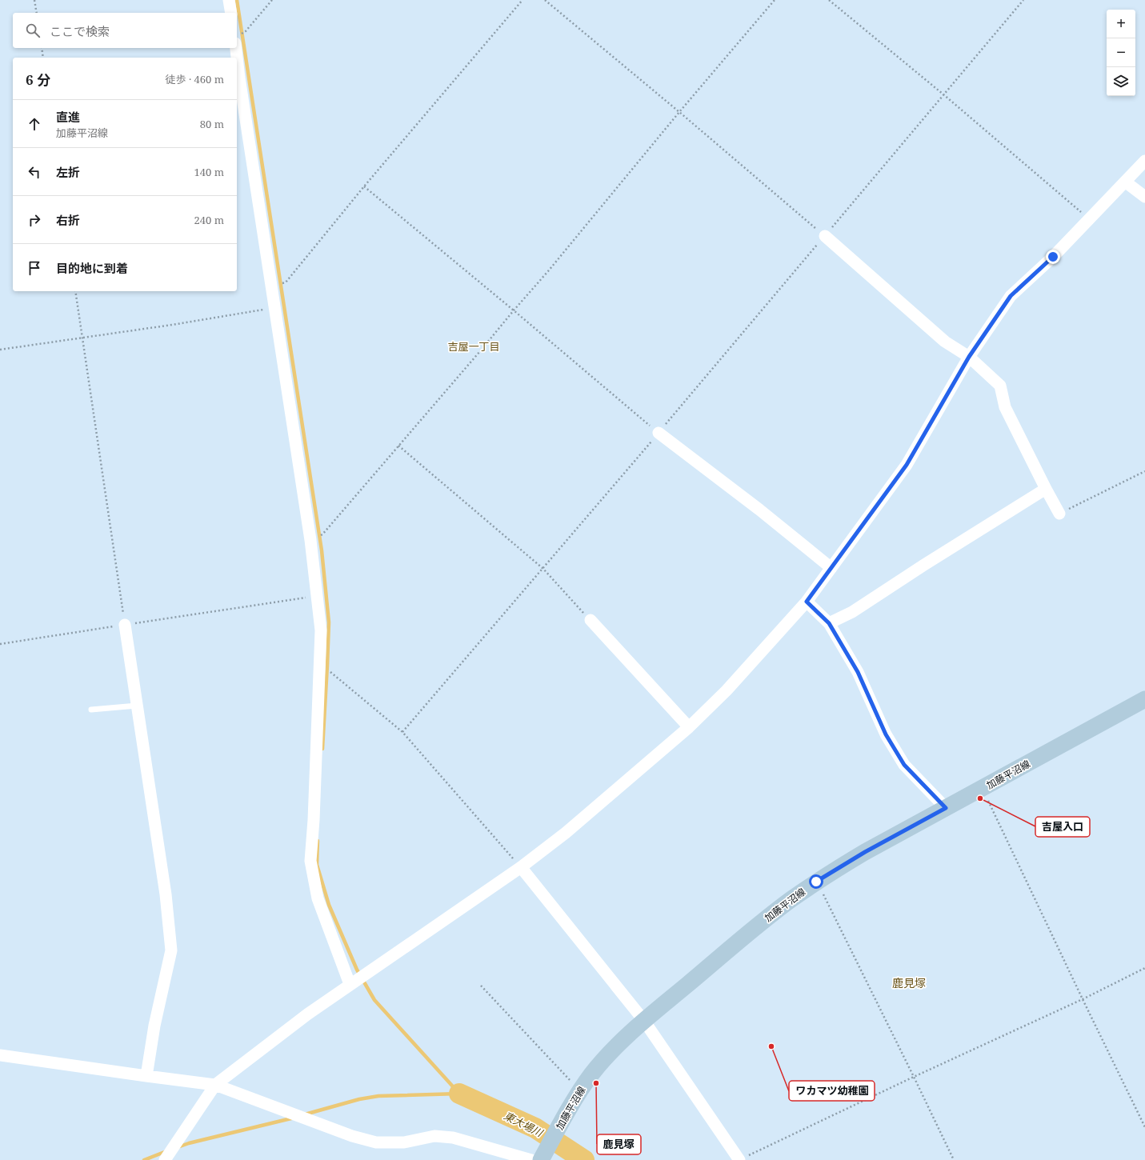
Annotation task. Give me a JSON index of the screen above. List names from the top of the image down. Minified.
{"streets":{"main road":["加藤平沼線"]},"districts":["吉屋一丁目","鹿見塚"],"water":["東大場川"],"places":["吉屋入口","ワカマツ幼稚園","鹿見塚"],"page":{"map_buttons":["+","−"],"search":"ここで検索","heading":["6 分","徒歩 · 460 m"],"list":[["直進","加藤平沼線","80 m"],["左折","140 m"],["右折","240 m"],"目的地に到着"]}}
